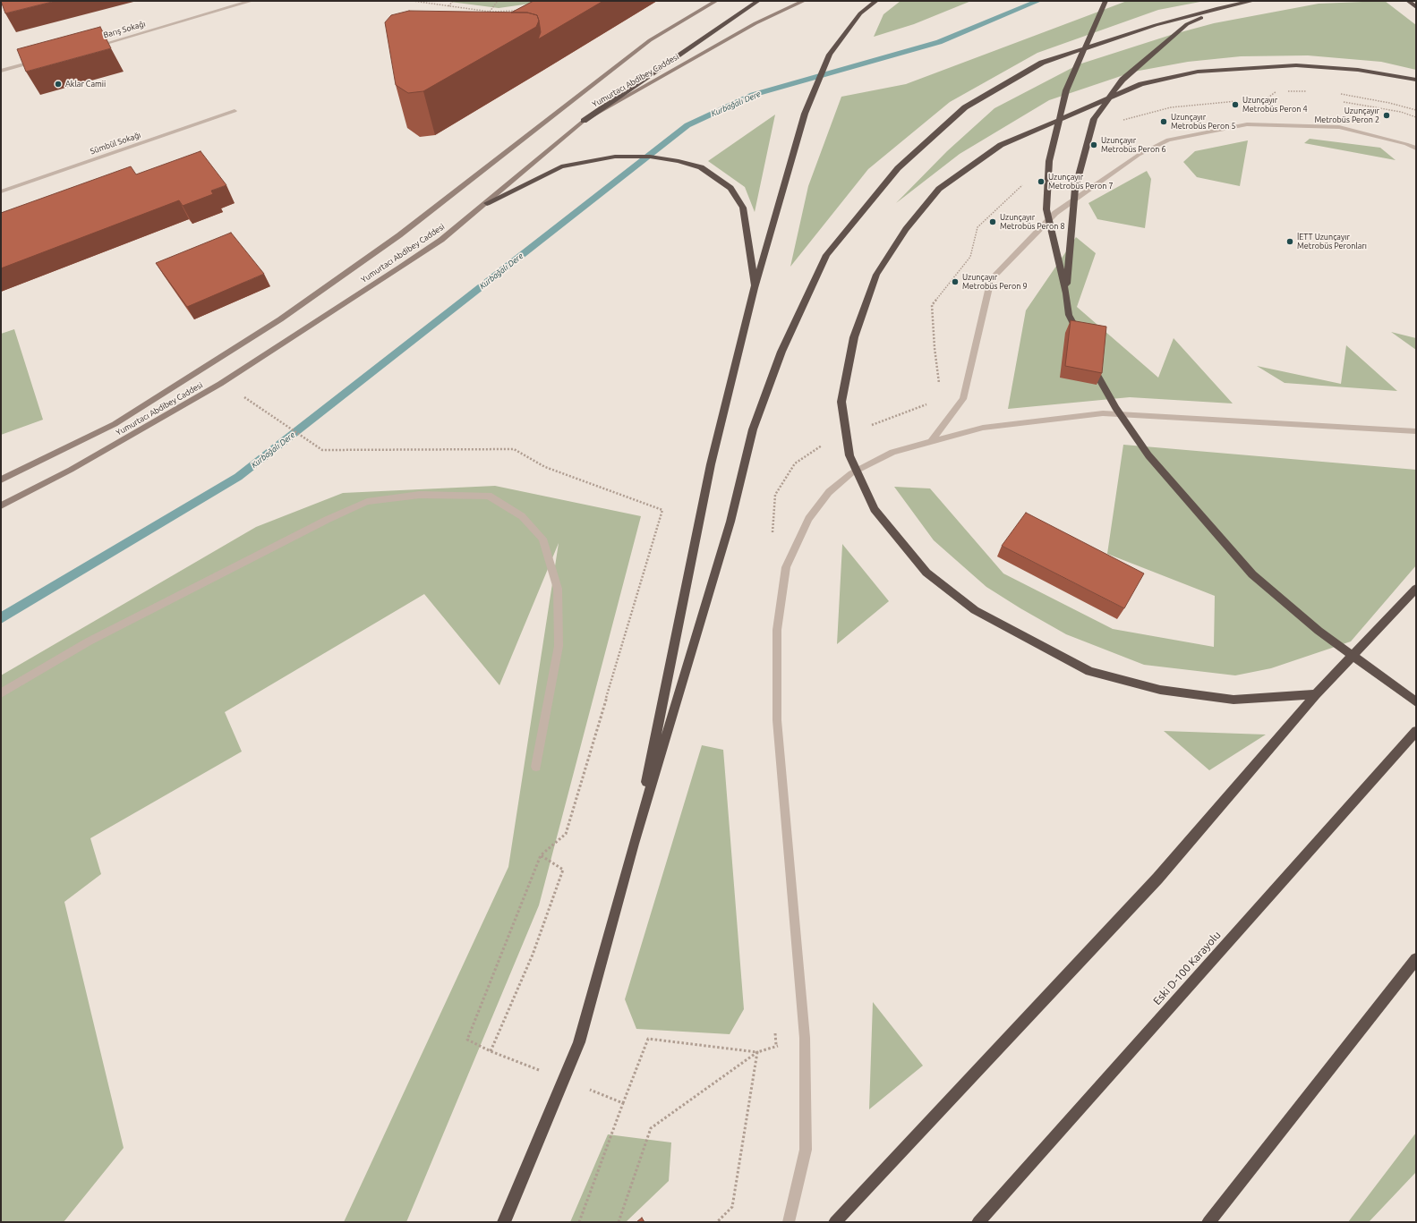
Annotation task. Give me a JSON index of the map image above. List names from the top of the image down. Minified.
{"streets":{"highway":["Eski D-100 Karayolu"],"main road":["Yumurtacı Abdibey Caddesi"],"street":["Barış Sokağı","Sümbül Sokağı"]},"water":["Kurbağalı Dere"],"places":["Aklar Camii","Uzunçayır Metrobüs Peron 4","Uzunçayır Metrobüs Peron 2","Uzunçayır Metrobüs Peron 5","Uzunçayır Metrobüs Peron 6","Uzunçayır Metrobüs Peron 7","Uzunçayır Metrobüs Peron 8","İETT Uzunçayır Metrobüs Peronları","Uzunçayır Metrobüs Peron 9"]}
